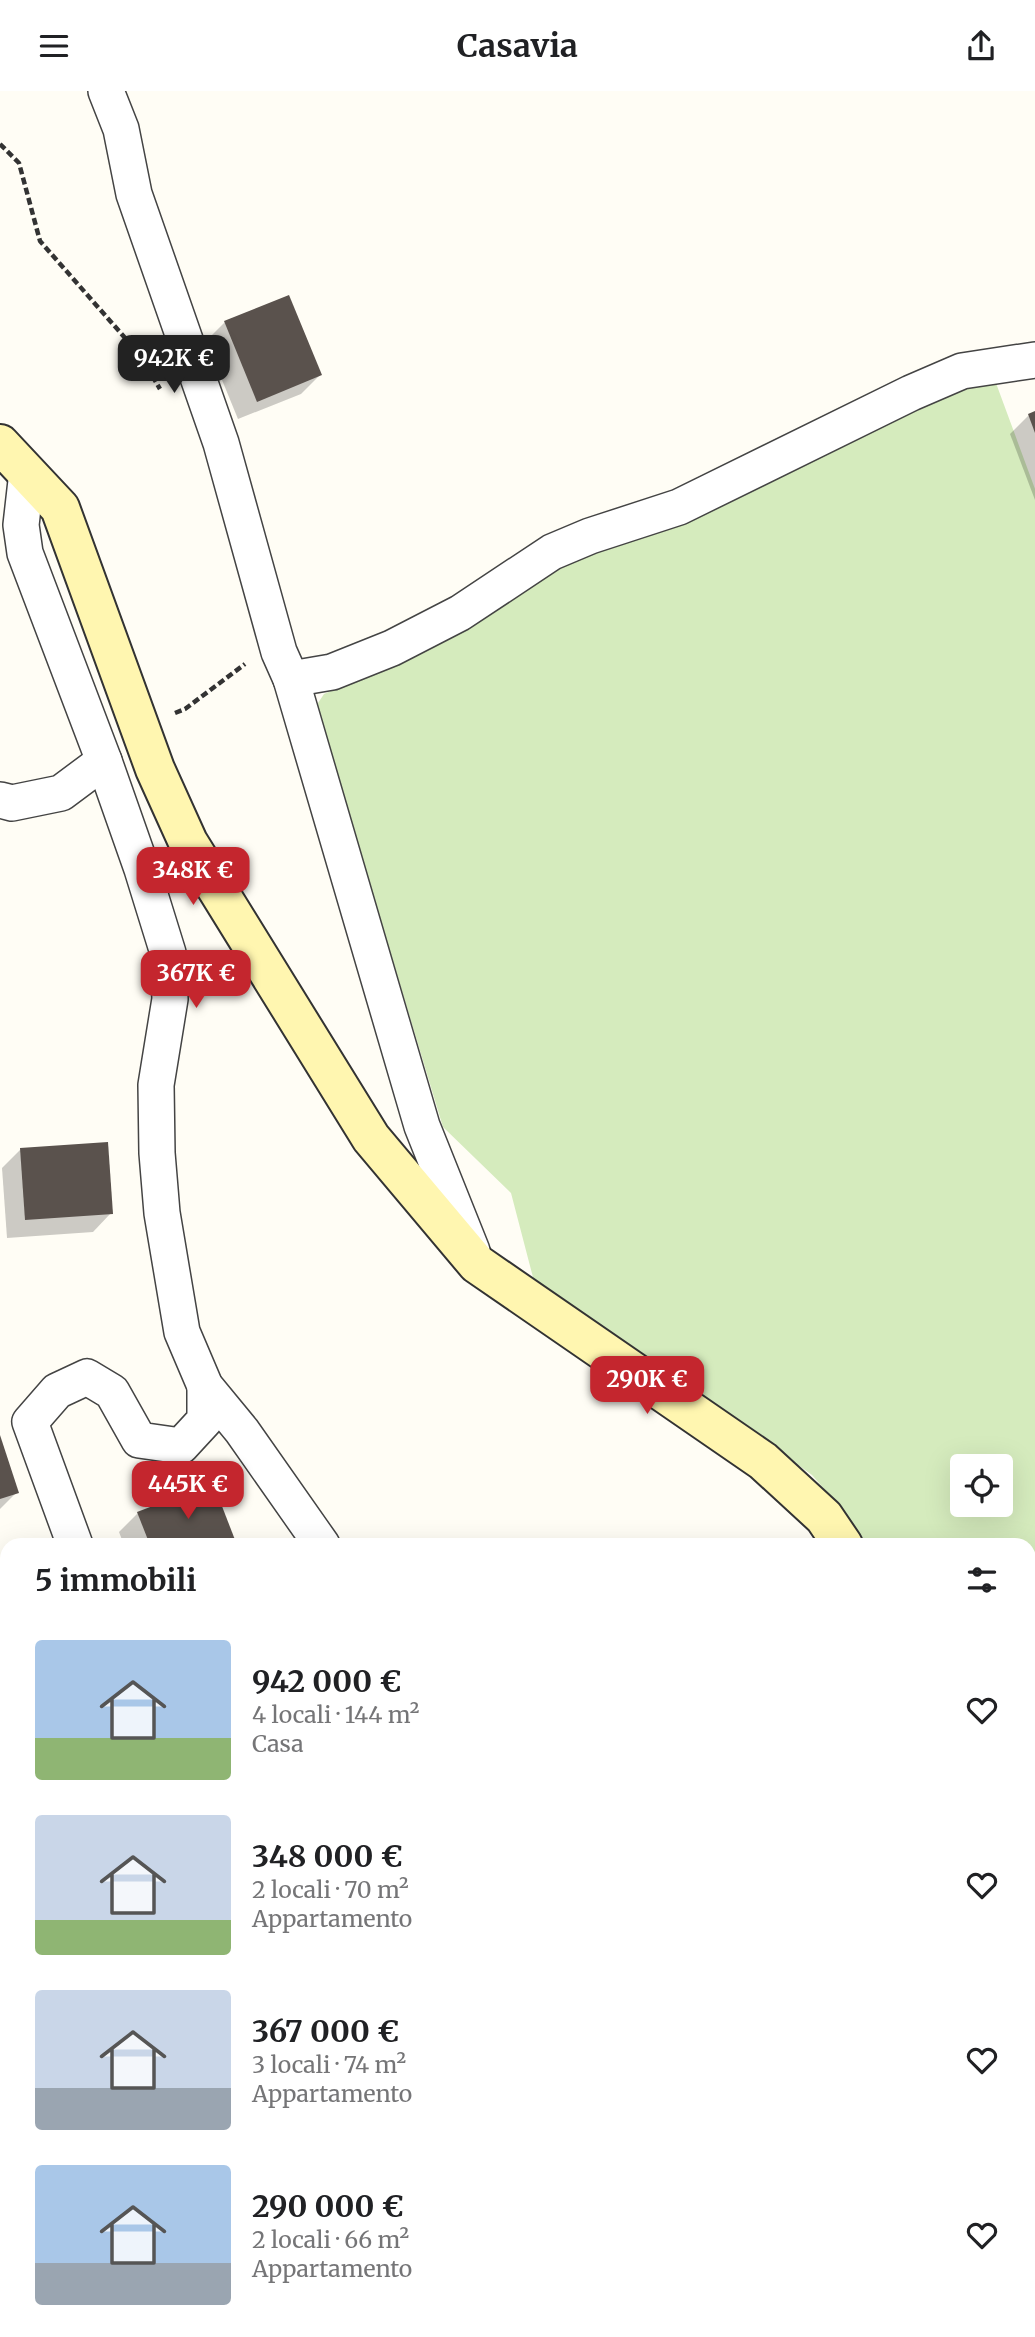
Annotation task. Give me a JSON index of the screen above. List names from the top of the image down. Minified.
{"page":{"header":"Casavia","price":["942K €","348K €","367K €","290K €","445K €"],"heading":"5 immobili","list":[{"name":"942 000 €","note":"4 locali · 144 m² · Casa"},{"name":"348 000 €","note":"2 locali · 70 m² · Appartamento"},{"name":"367 000 €","note":"3 locali · 74 m² · Appartamento"},{"name":"290 000 €","note":"2 locali · 66 m² · Appartamento"}]}}
